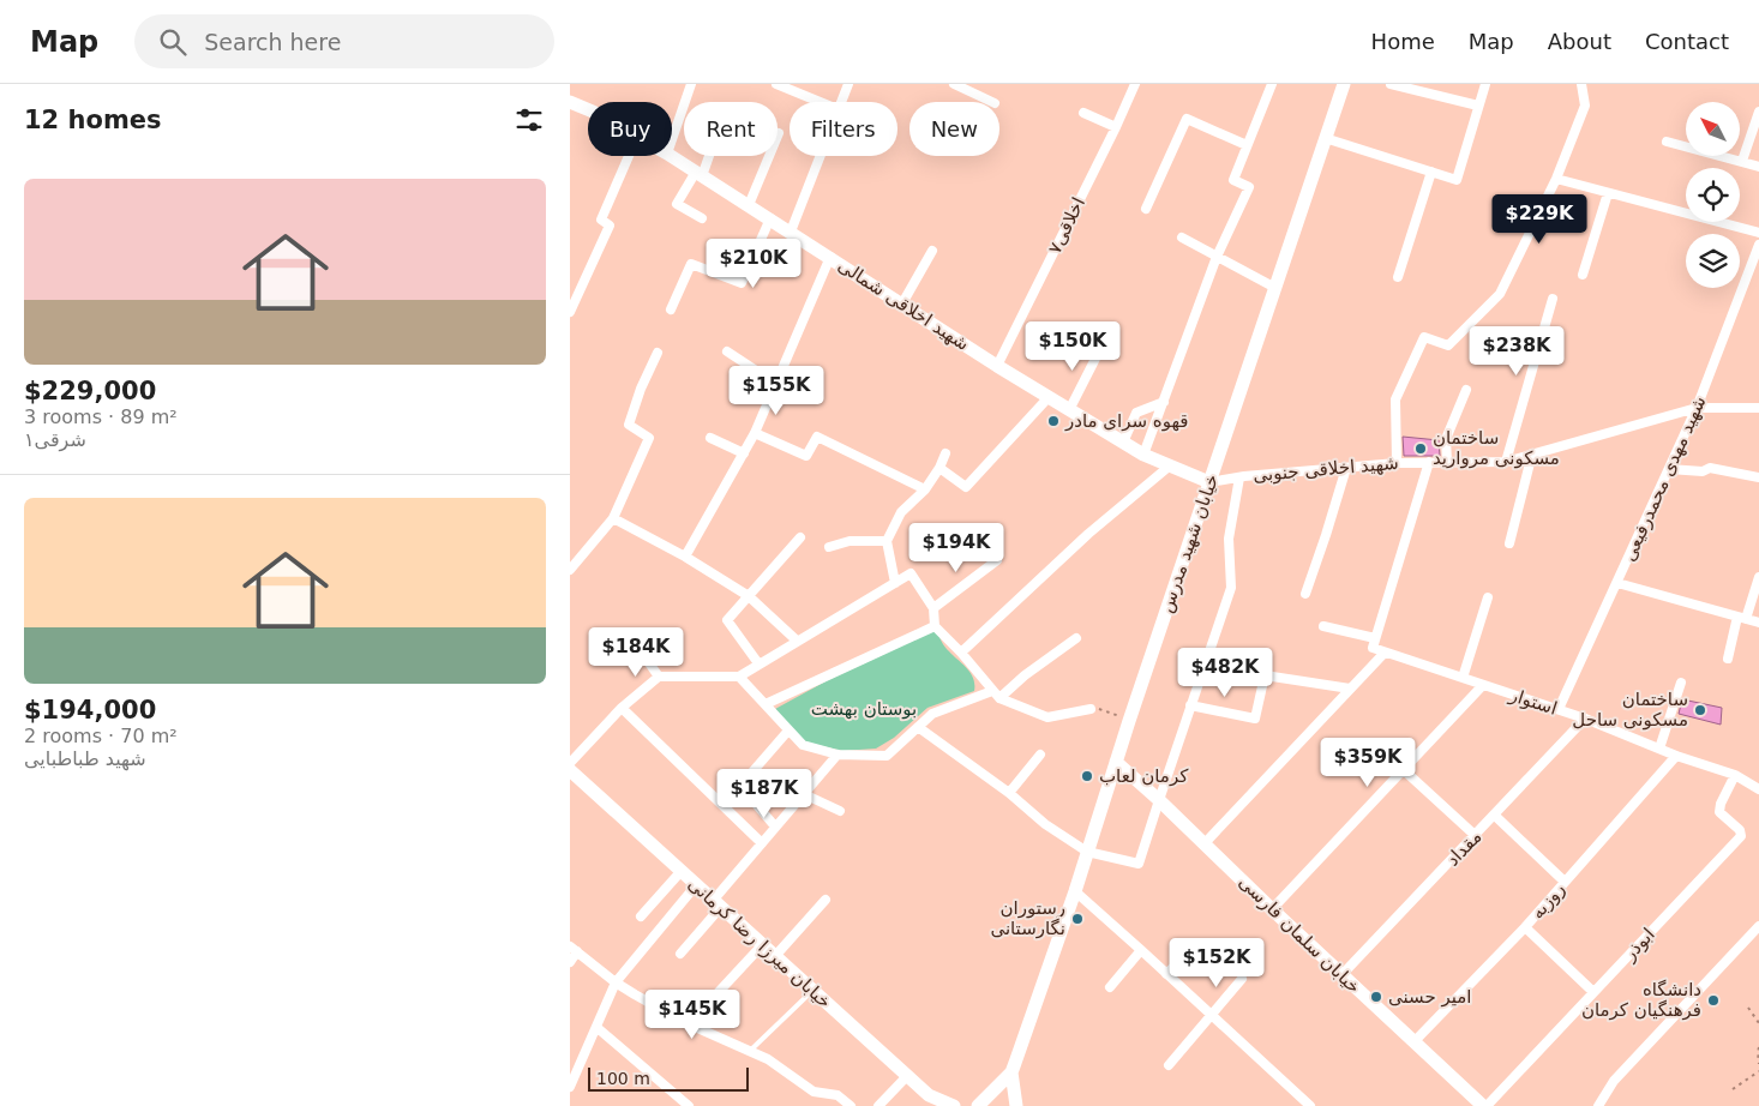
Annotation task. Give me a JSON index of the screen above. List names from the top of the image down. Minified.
{"streets":{"main road":["شهید اخلاقی شمالی","خیابان شهید مدرس","خیابان سلمان فارسی","خیابان میرزا رضا کرمانی"],"street":["اخلاقی۷","شهید اخلاقی جنوبی","شهید مهدی محمدرفیعی","استوار","مقداد","روزبه","ابوذر"]},"crossings":[["اخلاقی۷","شهید اخلاقی شمالی"],["شهید اخلاقی شمالی","شهید اخلاقی جنوبی"],["شهید اخلاقی شمالی","خیابان شهید مدرس"],["شهید اخلاقی جنوبی","شهید مهدی محمدرفیعی"],["شهید اخلاقی جنوبی","خیابان شهید مدرس"],["شهید مهدی محمدرفیعی","استوار"],["خیابان شهید مدرس","خیابان سلمان فارسی"],["استوار","مقداد"],["استوار","روزبه"],["استوار","ابوذر"],["مقداد","خیابان سلمان فارسی"],["روزبه","خیابان سلمان فارسی"],["خیابان سلمان فارسی","ابوذر"]],"parks":["بوستان بهشت"],"places":["قهوه سرای مادر","ساختمان مسکونی مروارید","ساختمان مسکونی ساحل","کرمان لعاب","رستوران نگارستانی","امیر حسنی","دانشگاه فرهنگیان کرمان"],"scale_bar":"100 m","north":"top left","page":{"header":"Map","search":"Search here","nav":["Home","Map","About","Contact"],"heading":"12 homes","chip":["Buy","Rent","Filters","New"],"list":[{"name":"$229,000","note":"3 rooms · 89 m² · شرقی۱"},{"name":"$194,000","note":"2 rooms · 70 m² · شهید طباطبایی"}],"price":["$229K","$210K","$150K","$238K","$155K","$194K","$184K","$482K","$359K","$187K","$152K","$145K"],"scale":"100 m"}}
